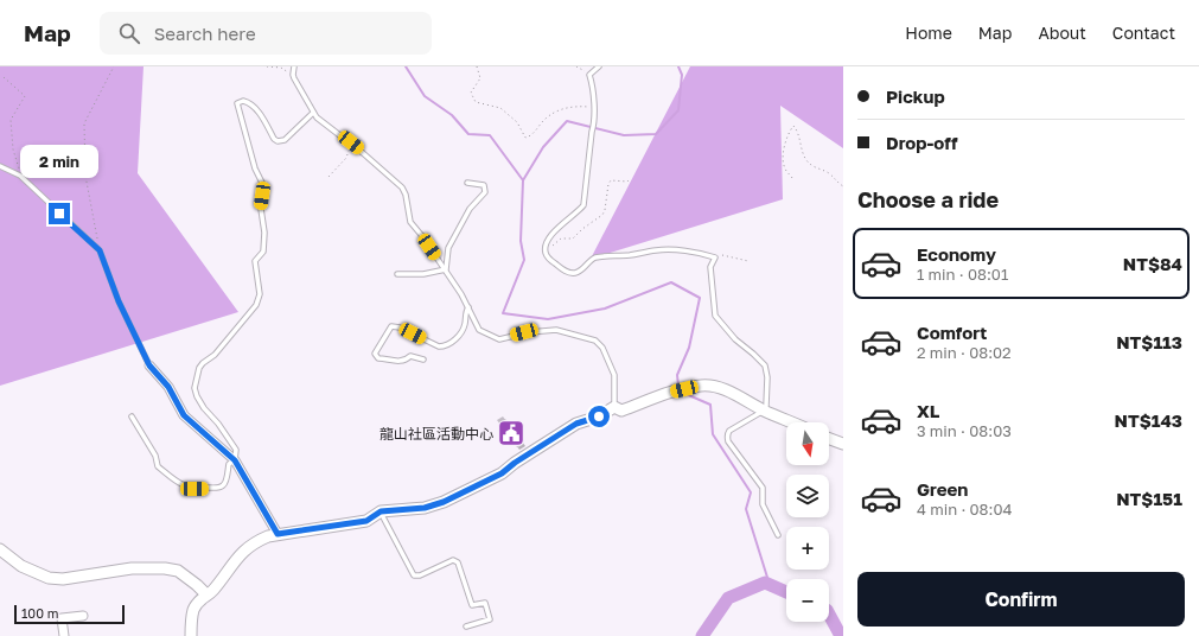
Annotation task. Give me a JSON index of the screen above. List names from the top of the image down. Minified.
{"places":{"public building":["龍山社區活動中心"]},"scale_bar":"100 m","north":"bottom","page":{"header":"Map","search":"Search here","nav":["Home","Map","About","Contact"],"banner":["Pickup","Drop-off"],"bubble":"2 min","heading":"Choose a ride","list":[{"name":"Economy","note":"1 min · 08:01","value":"NT$84"},{"name":"Comfort","note":"2 min · 08:02","value":"NT$113"},{"name":"XL","note":"3 min · 08:03","value":"NT$143"},{"name":"Green","note":"4 min · 08:04","value":"NT$151"}],"map_buttons":["+","−"],"buttons":"Confirm","scale":"100 m"}}
